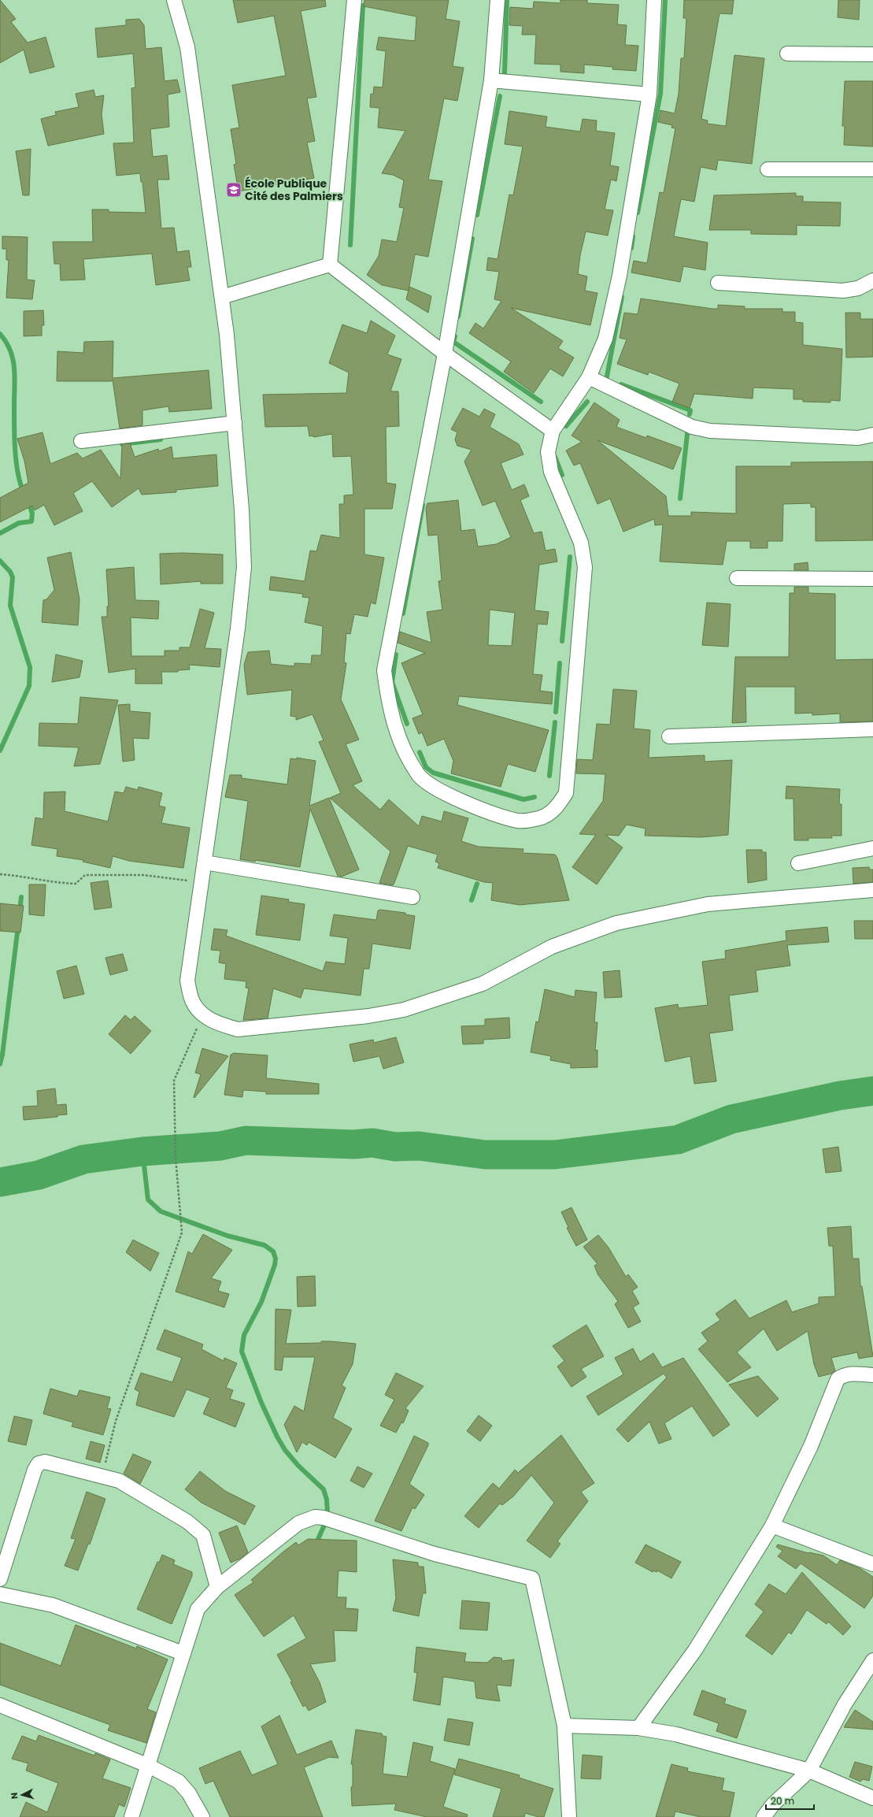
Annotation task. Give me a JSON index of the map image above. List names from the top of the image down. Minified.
{"places":{"school or university":["École Publique Cité des Palmiers"]},"scale_bar":"20 m","north":"left"}
